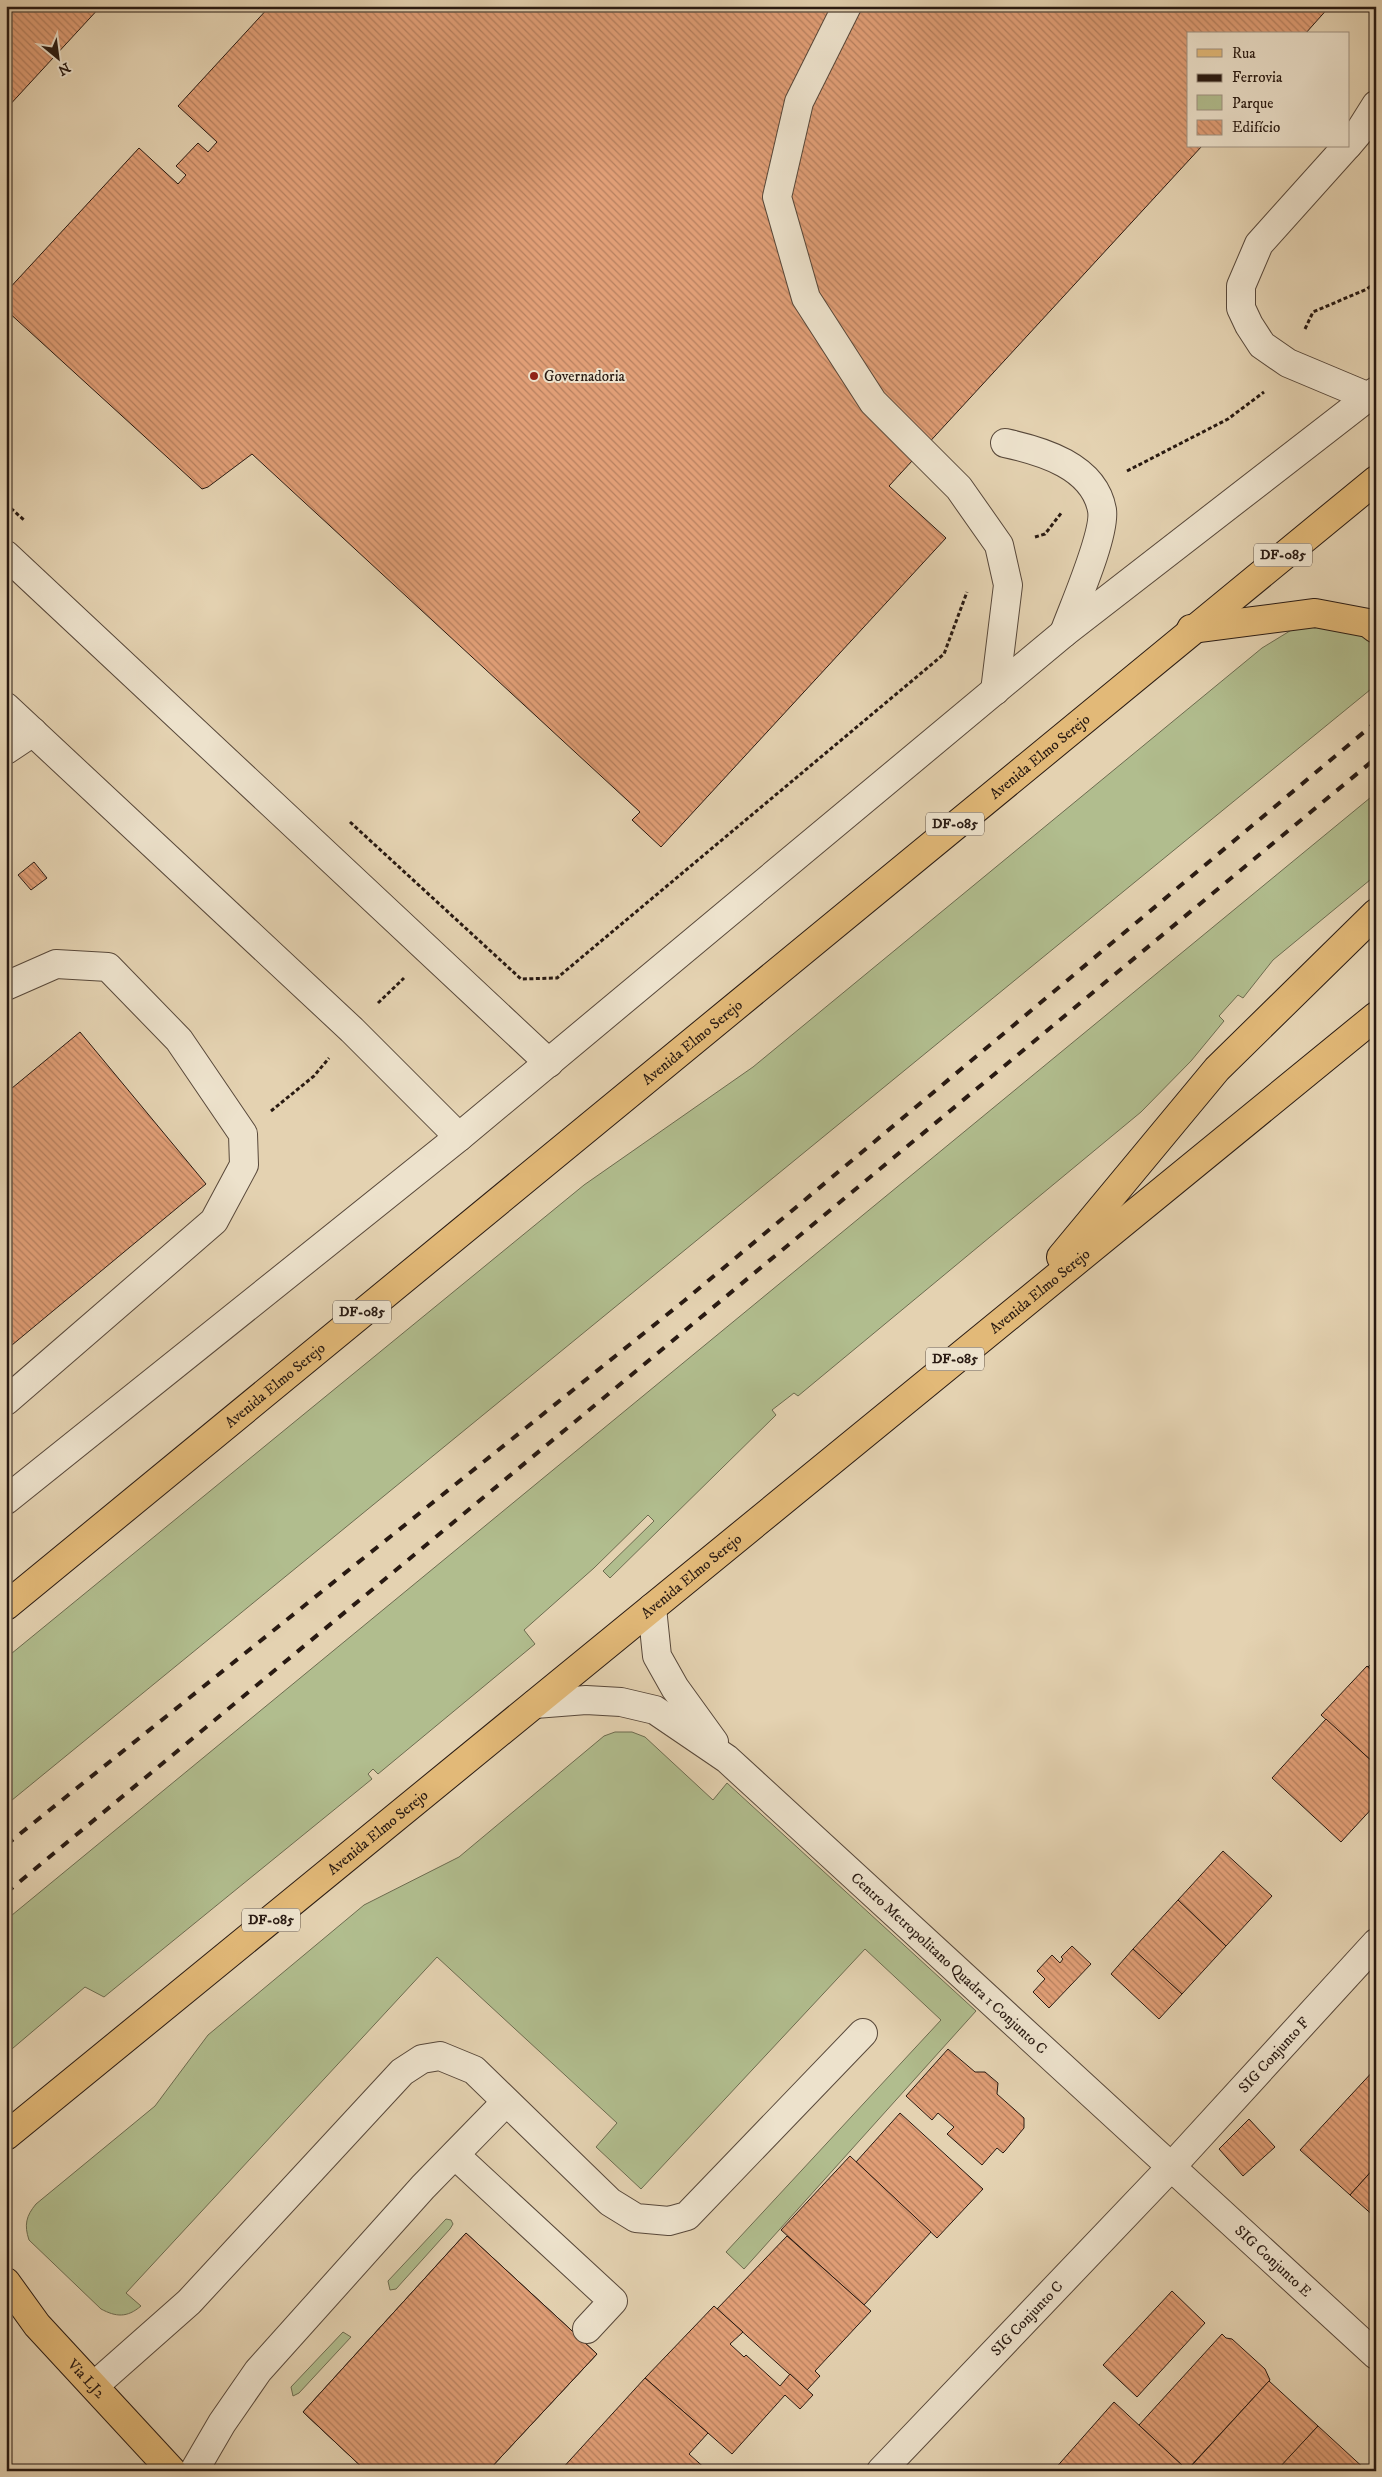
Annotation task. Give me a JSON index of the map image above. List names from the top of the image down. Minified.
{"streets":{"main road":["DF-085","Avenida Elmo Serejo","Via LJ2"],"street":["Centro Metropolitano Quadra 1 Conjunto C","SIG Conjunto F","SIG Conjunto E","SIG Conjunto C"]},"crossings":[["Centro Metropolitano Quadra 1 Conjunto C","SIG Conjunto F"],["Centro Metropolitano Quadra 1 Conjunto C","SIG Conjunto E"],["Centro Metropolitano Quadra 1 Conjunto C","SIG Conjunto C"],["SIG Conjunto F","SIG Conjunto E"],["SIG Conjunto F","SIG Conjunto C"],["SIG Conjunto E","SIG Conjunto C"]],"places":["Governadoria"],"legend":["Rua","Ferrovia","Parque","Edifício"],"north":"bottom right"}
